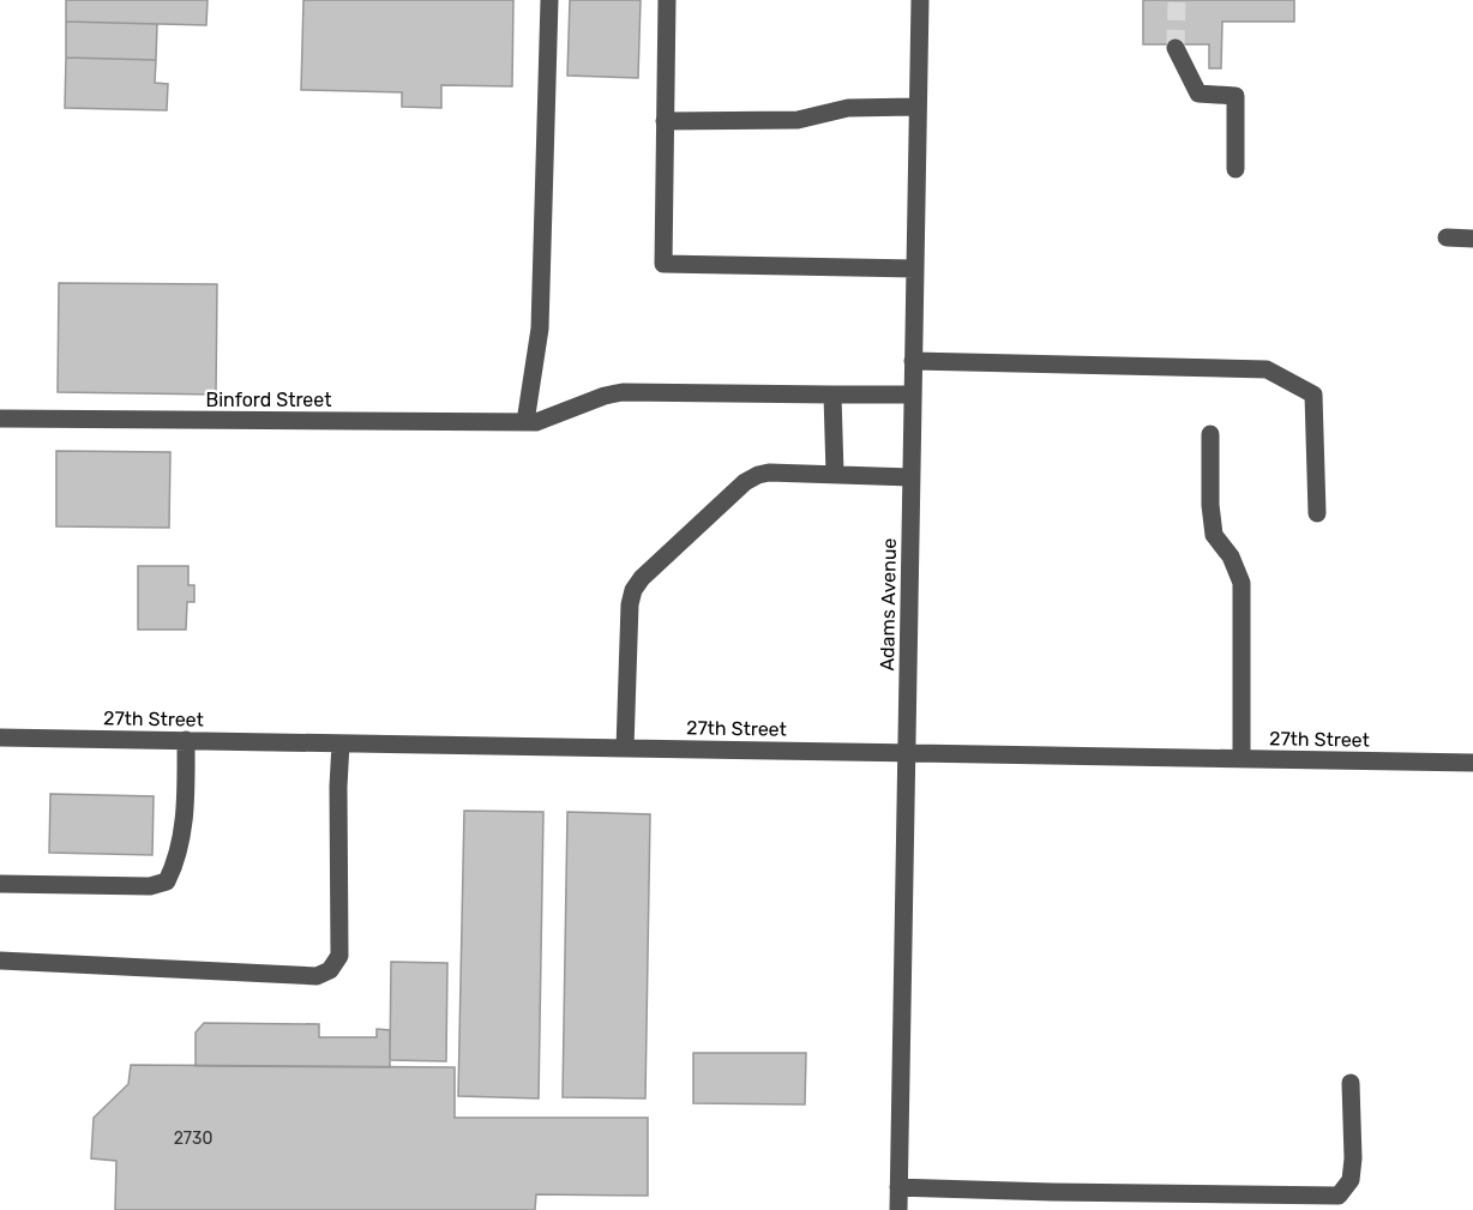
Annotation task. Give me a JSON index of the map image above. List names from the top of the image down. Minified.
{"streets":{"street":["Binford Street","Adams Avenue","27th Street"]},"crossings":[["Adams Avenue","27th Street"]],"house_numbers":["2730"]}
